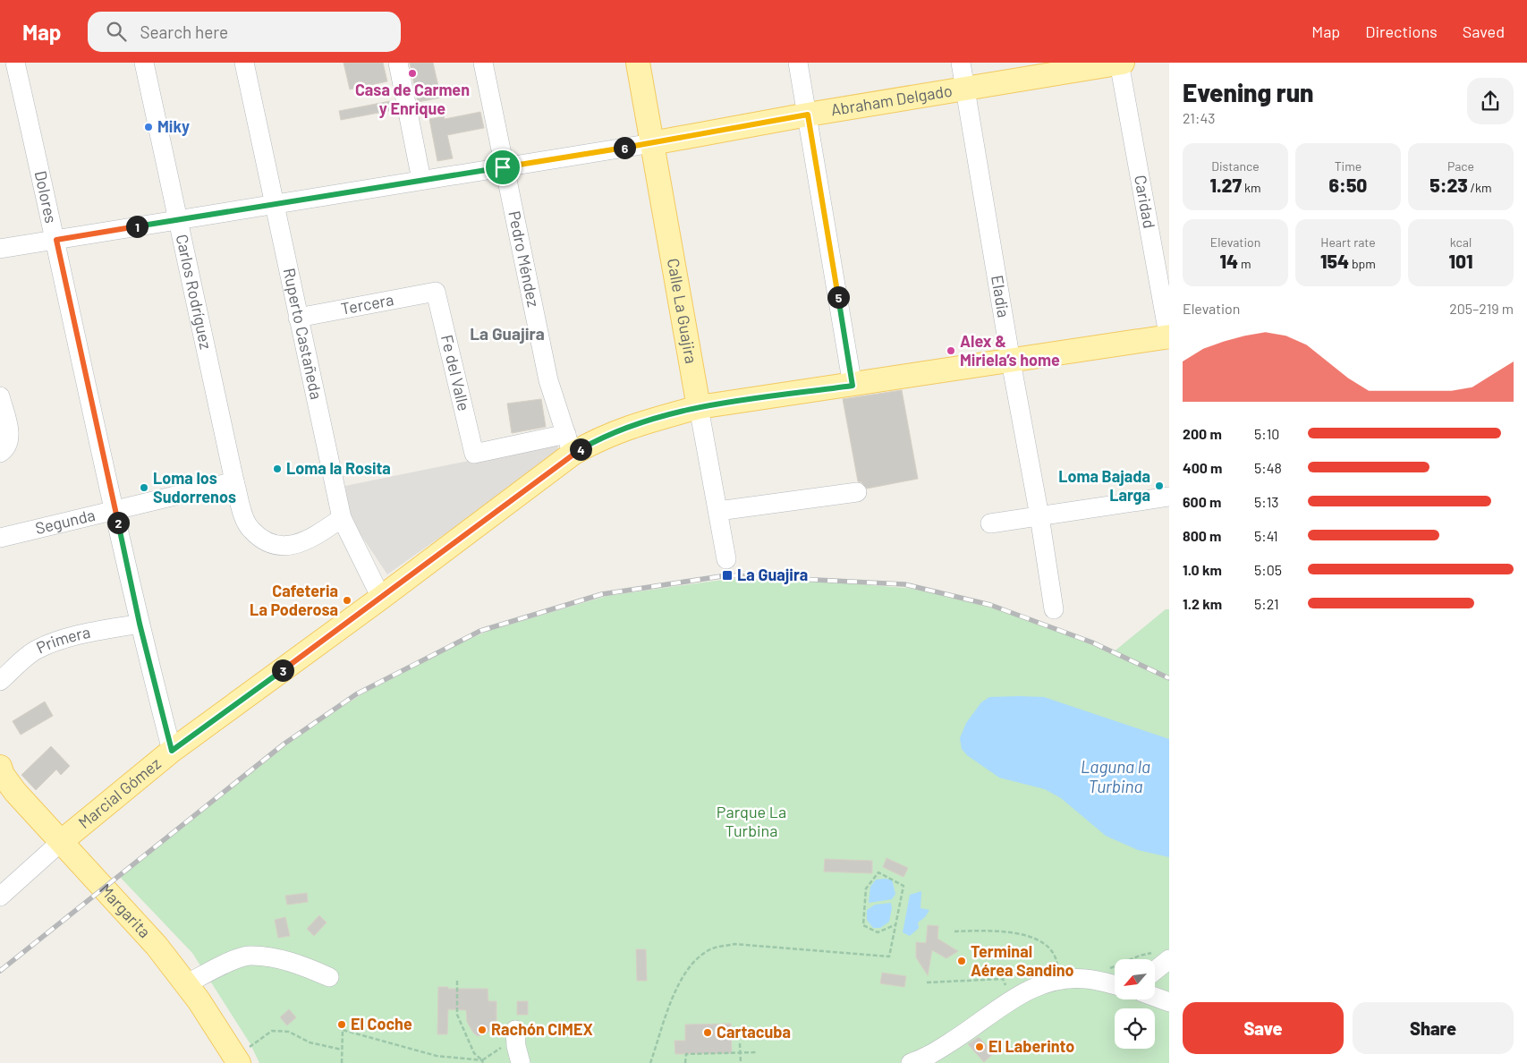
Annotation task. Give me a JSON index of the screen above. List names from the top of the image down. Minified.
{"streets":{"main road":["Abraham Delgado","Calle La Guajira","Marcial Gómez","Margarita"],"street":["Dolores","Caridad","Pedro Méndez","Carlos Rodríguez","Eladia","Tercera","Ruperto Castañeda","Fe del Valle","Segunda","Primera"]},"crossings":[["Abraham Delgado","Dolores"],["Abraham Delgado","Caridad"],["Abraham Delgado","Pedro Méndez"],["Abraham Delgado","Carlos Rodríguez"],["Abraham Delgado","Eladia"],["Abraham Delgado","Calle La Guajira"],["Abraham Delgado","Ruperto Castañeda"],["Dolores","Segunda"],["Dolores","Primera"],["Dolores","Marcial Gómez"],["Caridad","Marcial Gómez"],["Pedro Méndez","Fe del Valle"],["Pedro Méndez","Marcial Gómez"],["Carlos Rodríguez","Ruperto Castañeda"],["Carlos Rodríguez","Segunda"],["Eladia","Marcial Gómez"],["Tercera","Ruperto Castañeda"],["Tercera","Fe del Valle"],["Calle La Guajira","Marcial Gómez"],["Ruperto Castañeda","Marcial Gómez"],["Fe del Valle","Marcial Gómez"],["Marcial Gómez","Margarita"]],"districts":["La Guajira"],"water":["Laguna la Turbina"],"parks":["Parque La Turbina"],"places":{"other":["Casa de Carmen y Enrique","Miky","Alex & Miriela’s home","Loma la Rosita","Loma Bajada Larga","Loma los Sudorrenos","Cafeteria La Poderosa","Terminal Aérea Sandino","El Coche","Rachón CIMEX","Cartacuba","El Laberinto"],"transit":["La Guajira"]},"north":"bottom left","page":{"header":"Map","search":"Search here","nav":["Map","Directions","Saved"],"heading":["Evening run","21:43"],"pins":["6","1","5","4","2","3"],"stats":[["Distance","1.27 km"],["Time","6:50"],["Pace","5:23 /km"],["Elevation","14 m"],["Heart rate","154 bpm"],["kcal","101"]],"chart":["Elevation","205–219 m"],"list":[{"name":"200 m","note":"5:10"},{"name":"400 m","note":"5:48"},{"name":"600 m","note":"5:13"},{"name":"800 m","note":"5:41"},{"name":"1.0 km","note":"5:05"},{"name":"1.2 km","note":"5:21"}],"buttons":["Save","Share"]}}
